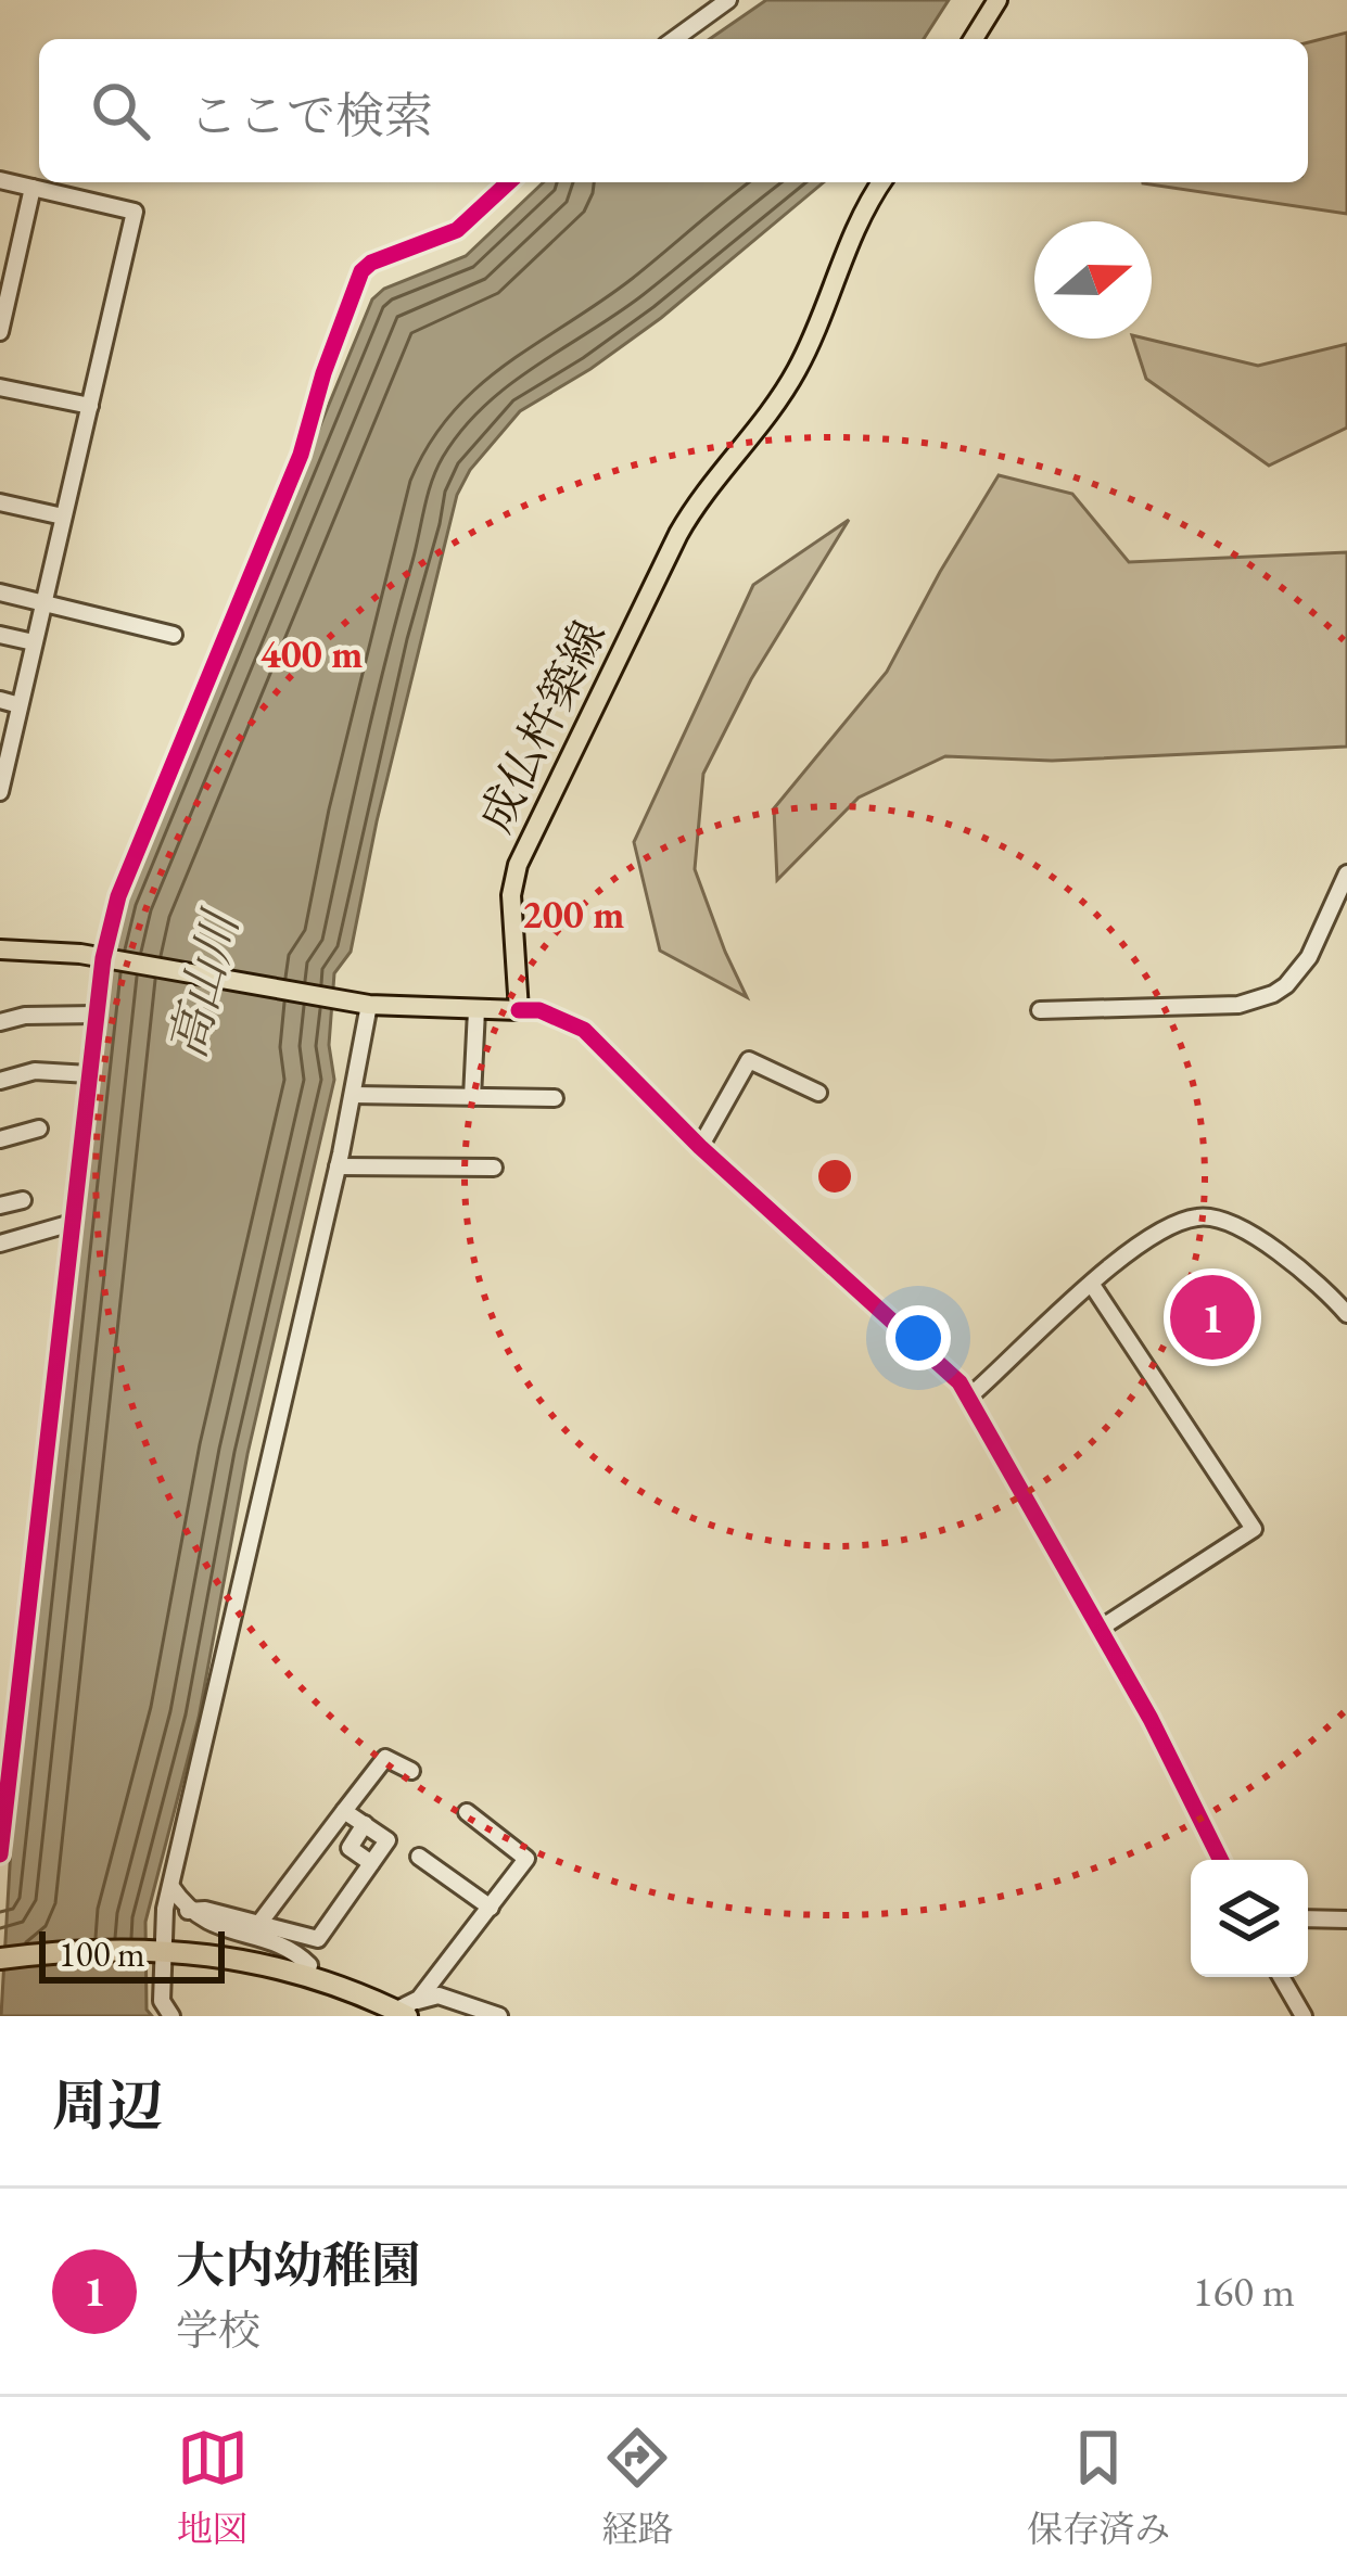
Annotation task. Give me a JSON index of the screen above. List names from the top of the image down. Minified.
{"streets":{"main road":["成仏杵築線"]},"water":["高山川"],"scale_bar":"100 m","north":"right","page":{"search":"ここで検索","pins":"1","scale":"100 m","heading":"周辺","list":[{"mark":"1","name":"大内幼稚園","note":"学校","value":"160 m"}],"nav":["地図","経路","保存済み"]},"rings":["400 m","200 m"]}
